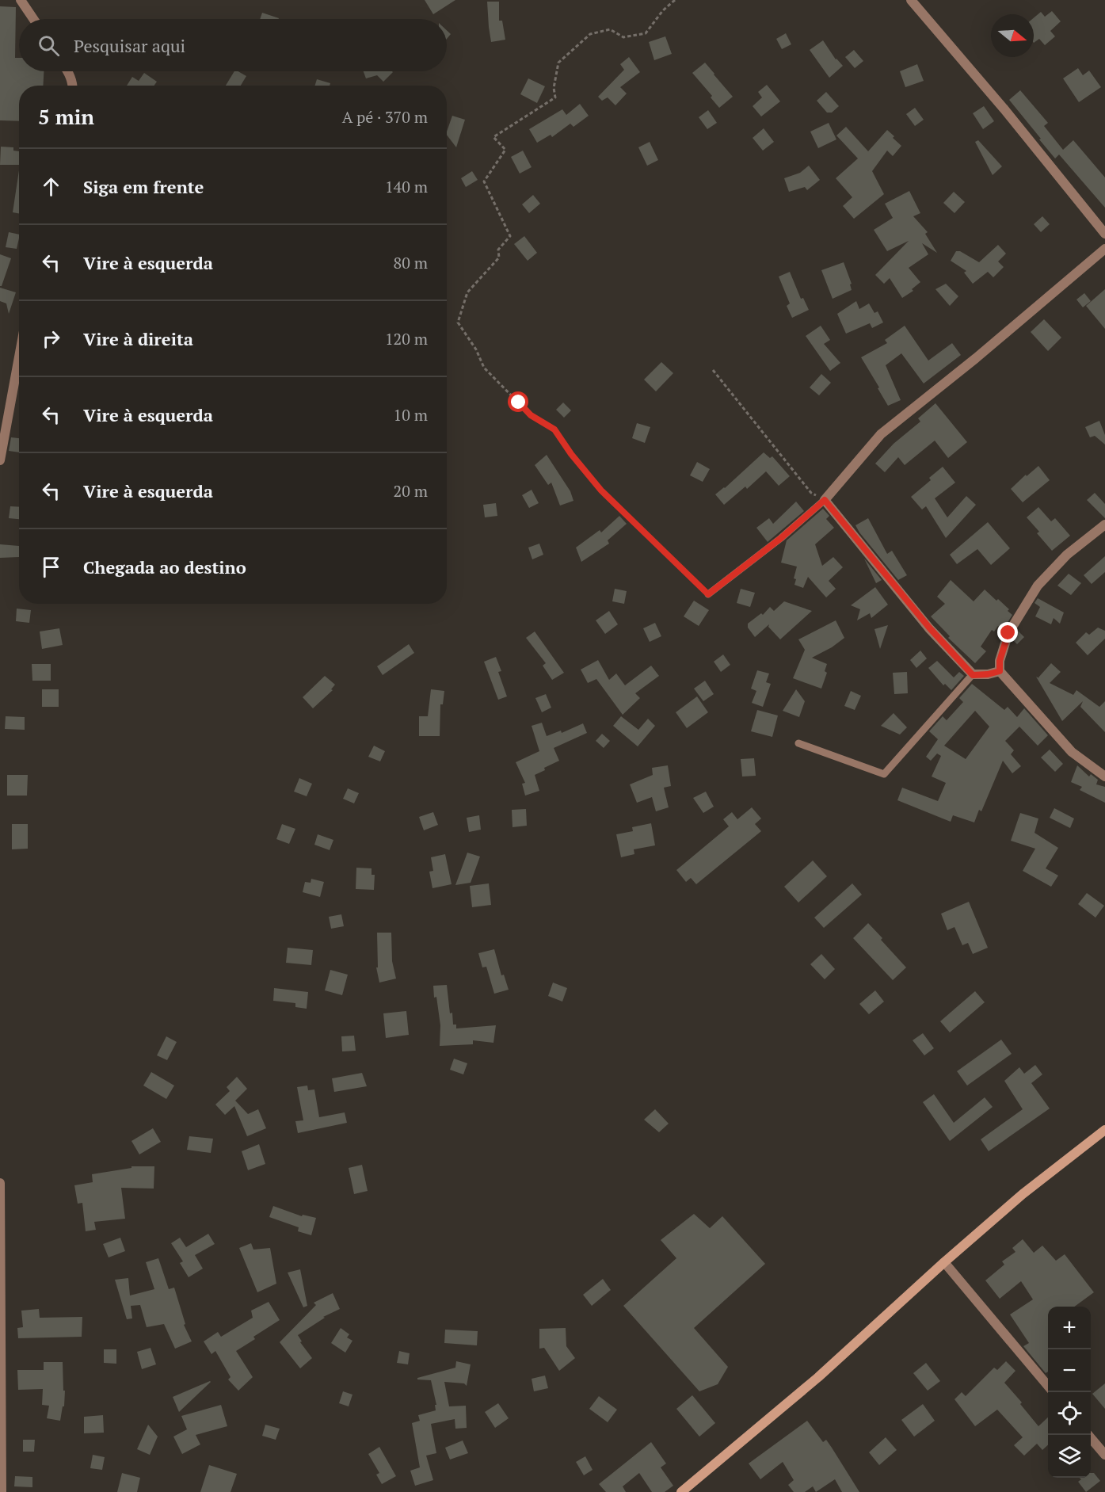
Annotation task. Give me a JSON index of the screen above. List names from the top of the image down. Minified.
{"north":"right","page":{"search":"Pesquisar aqui","heading":["5 min","A pé · 370 m"],"list":[["Siga em frente","140 m"],["Vire à esquerda","80 m"],["Vire à direita","120 m"],["Vire à esquerda","10 m"],["Vire à esquerda","20 m"],"Chegada ao destino"],"map_buttons":["+","−"]}}
